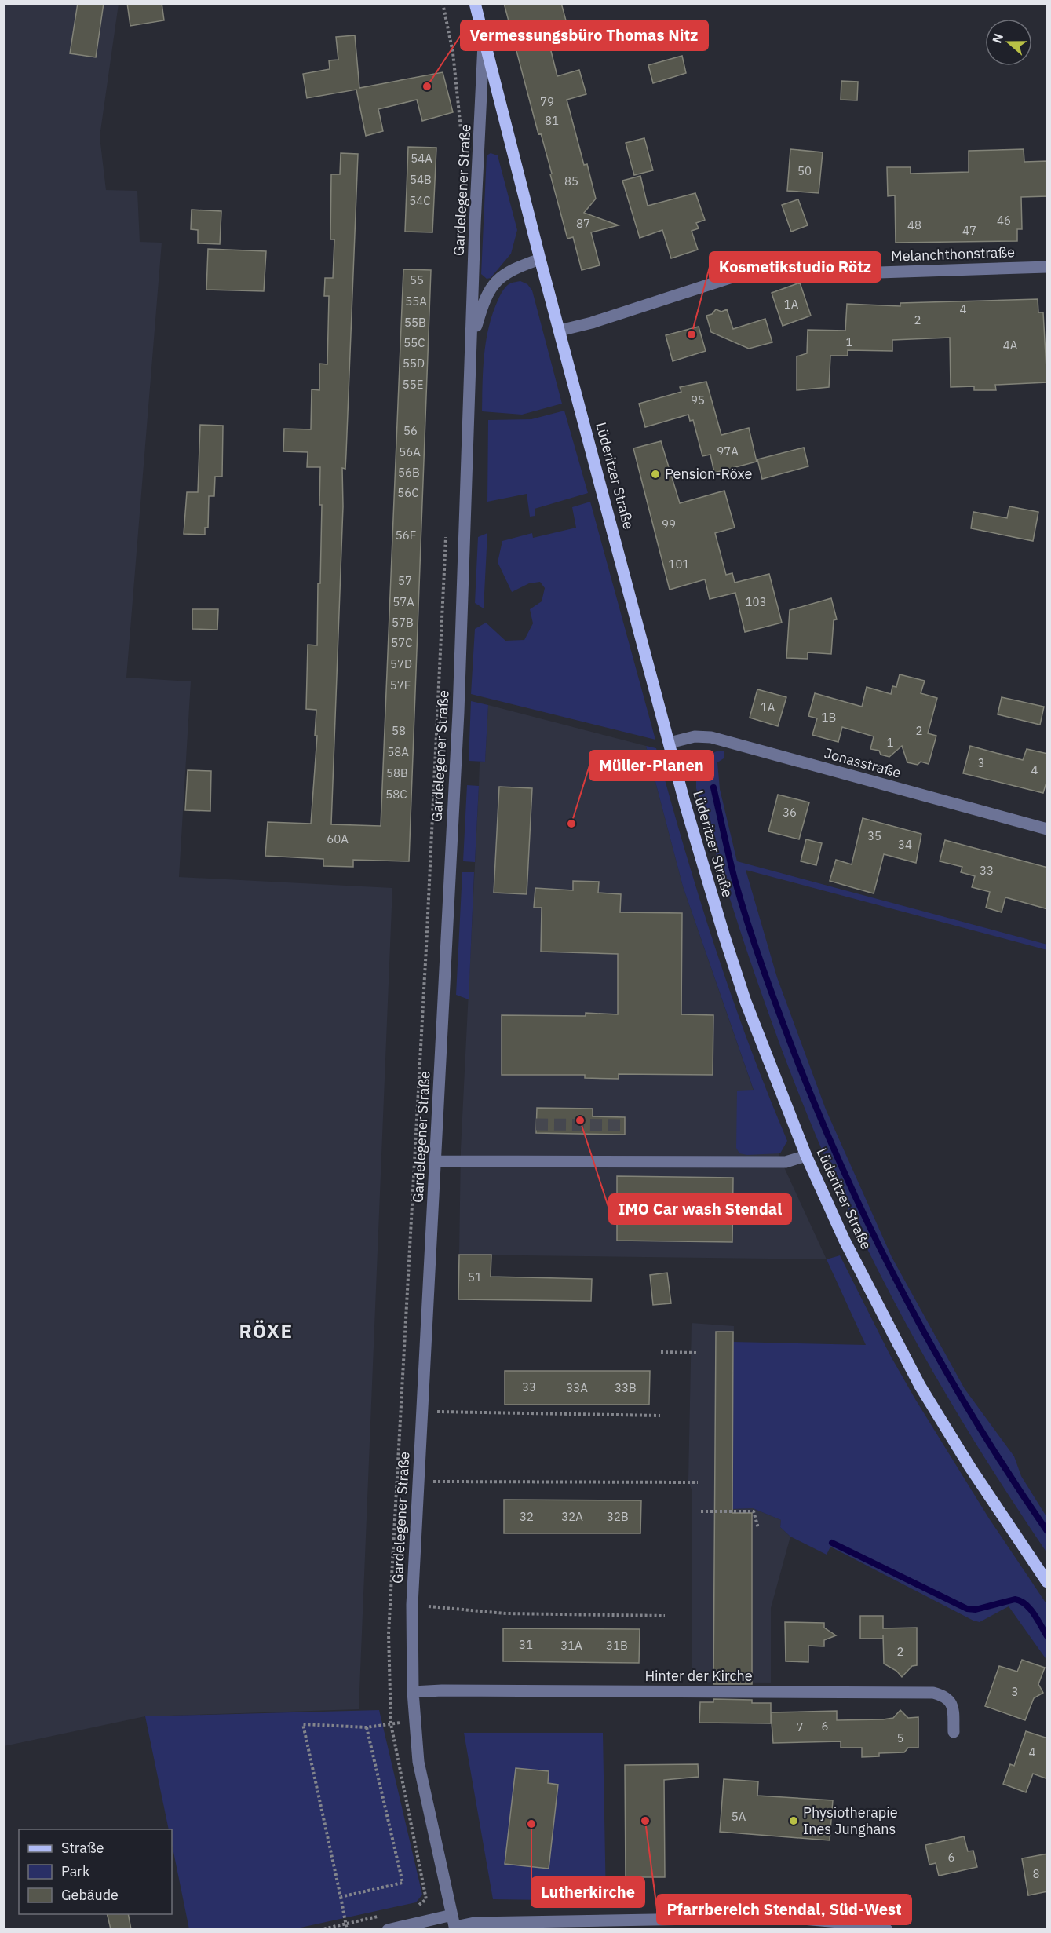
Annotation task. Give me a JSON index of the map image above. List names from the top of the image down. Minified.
{"streets":{"main road":["Lüderitzer Straße"],"street":["Gardelegener Straße","Melanchthonstraße","Jonasstraße","Hinter der Kirche"]},"crossings":[["Gardelegener Straße","Lüderitzer Straße"],["Gardelegener Straße","Hinter der Kirche"],["Melanchthonstraße","Lüderitzer Straße"],["Lüderitzer Straße","Jonasstraße"]],"districts":["RÖXE"],"places":["Vermessungsbüro Thomas Nitz","Kosmetikstudio Rötz","Pension-Röxe","Müller-Planen","IMO Car wash Stendal","Pfarrbereich Stendal, Süd-West","Physiotherapie Ines Junghans","Lutherkirche"],"house_numbers":["79","81","54A","50","54B","85","54C","46","87","48","47","55","55A","1A","4","2","55B","1","55C","4A","55D","55E","95","56","97A","56A","56B","56C","99","56E","101","57","57A","103","57B","57C","57D","57E","1A","1B","58","2","1","58A","3","4","58B","58C","36","35","60A","34","33","51","33","33A","33B","32","32A","32B","31","31A","31B","2","3","6","7","5","4","5A","6","8"],"legend":["Straße","Park","Gebäude"],"north":"left"}
